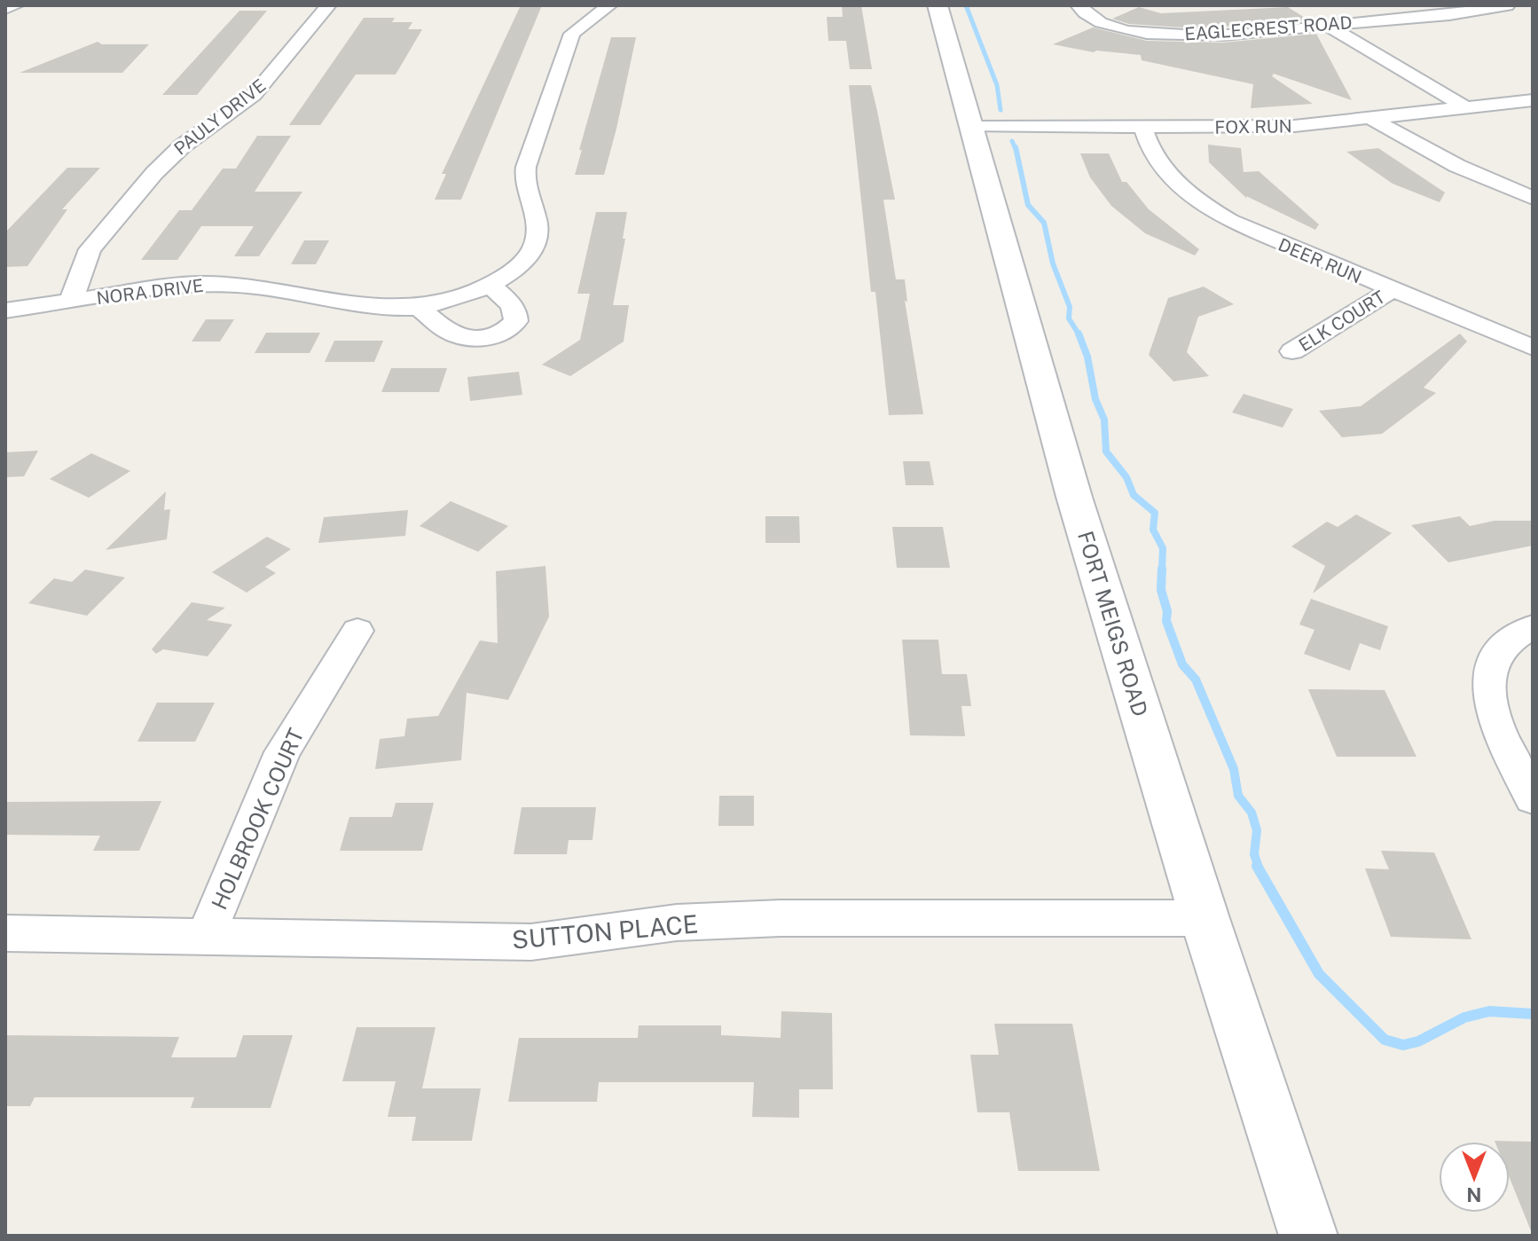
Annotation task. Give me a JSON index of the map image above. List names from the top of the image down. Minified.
{"streets":{"street":["EAGLECREST ROAD","PAULY DRIVE","FOX RUN","DEER RUN","NORA DRIVE","ELK COURT","FORT MEIGS ROAD","HOLBROOK COURT","SUTTON PLACE"]},"crossings":[["PAULY DRIVE","NORA DRIVE"],["FOX RUN","DEER RUN"],["FOX RUN","FORT MEIGS ROAD"],["DEER RUN","ELK COURT"],["FORT MEIGS ROAD","SUTTON PLACE"],["HOLBROOK COURT","SUTTON PLACE"]],"north":"bottom"}
